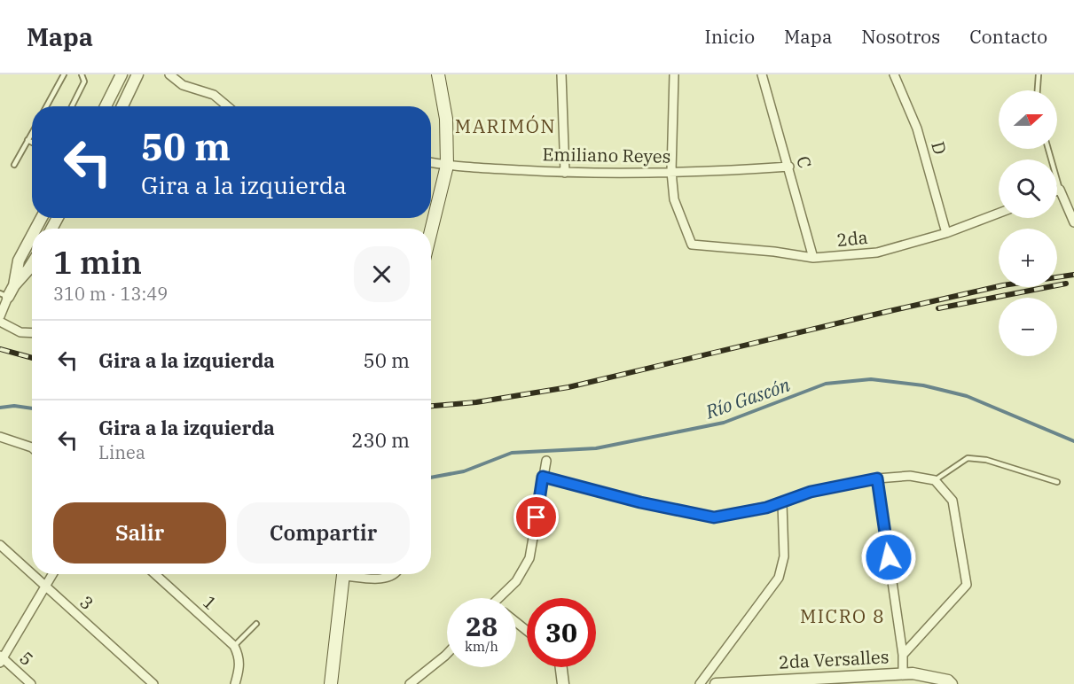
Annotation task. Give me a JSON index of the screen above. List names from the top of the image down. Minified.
{"streets":{"street":["D","Emiliano Reyes","C","2da","3","1","5","2da Versalles"]},"crossings":[["D","2da"],["Emiliano Reyes","C"],["Emiliano Reyes","2da"],["C","2da"]],"districts":["MARIMÓN","MICRO 8"],"water":["Río Gascón"],"north":"right","page":{"header":"Mapa","nav":["Inicio","Mapa","Nosotros","Contacto"],"map_buttons":["+","−"],"turn":["50 m","Gira a la izquierda"],"heading":["1 min","310 m · 13:49"],"list":[{"name":"Gira a la izquierda","value":"50 m"},{"name":"Gira a la izquierda","note":"Linea","value":"230 m"}],"buttons":["Salir","Compartir"],"speed":"28 km/h","limit":"30"}}
